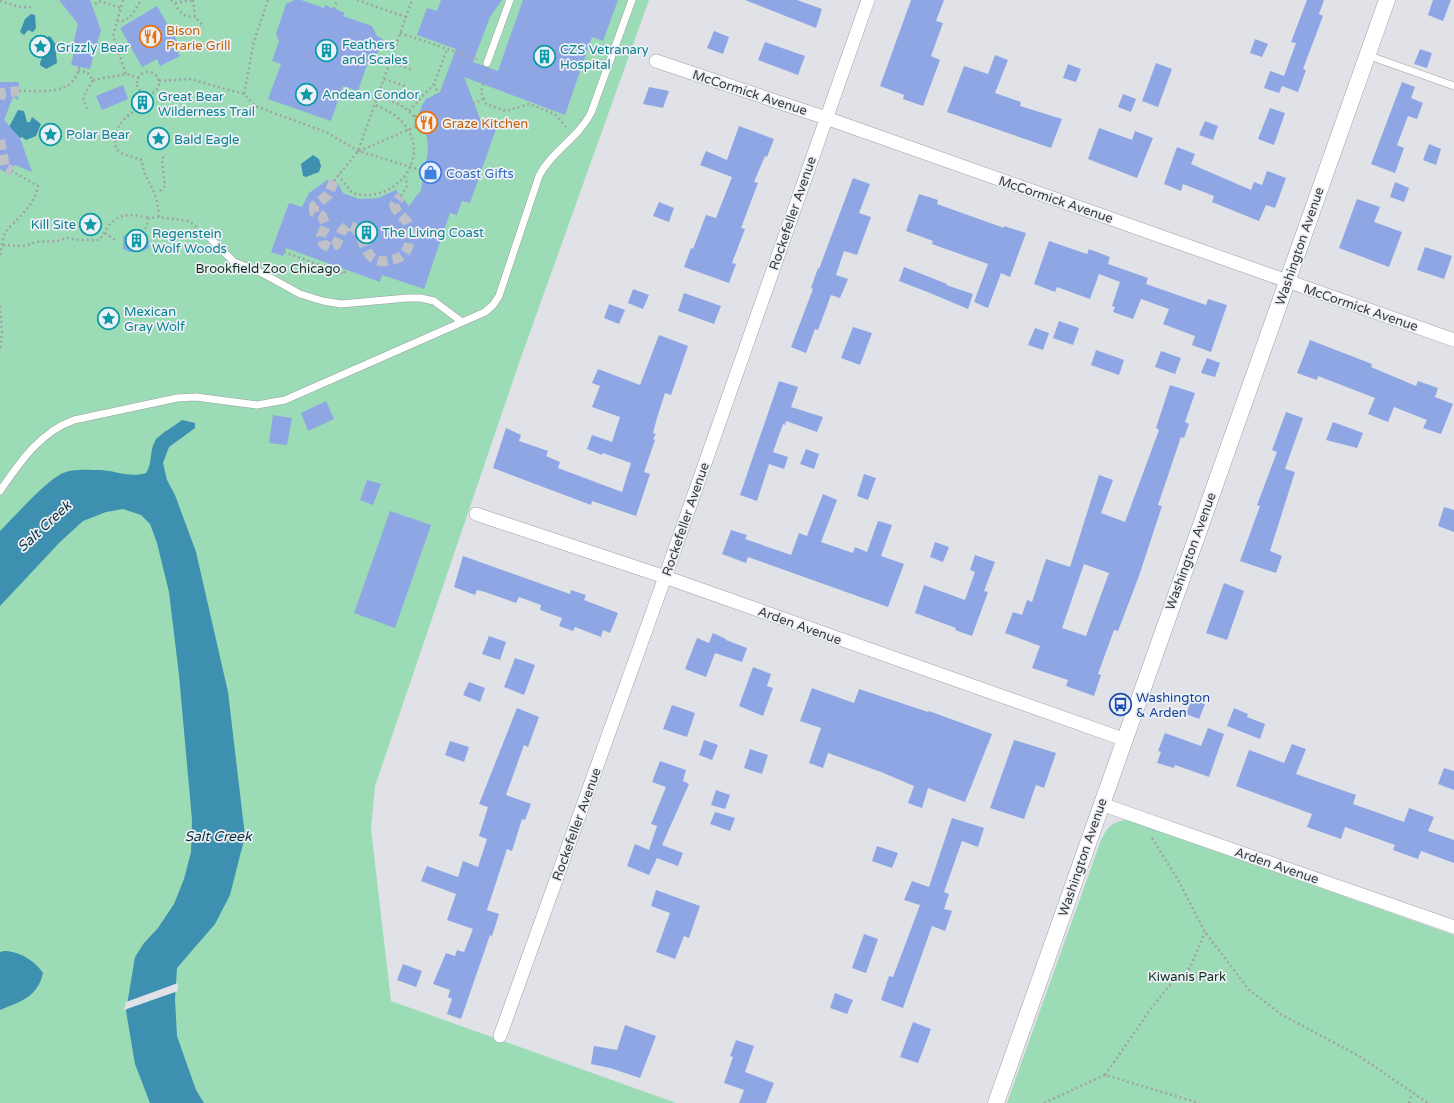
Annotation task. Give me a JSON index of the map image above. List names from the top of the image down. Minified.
{"streets":{"street":["McCormick Avenue","Rockefeller Avenue","Washington Avenue","Arden Avenue"]},"crossings":[["McCormick Avenue","Rockefeller Avenue"],["McCormick Avenue","Washington Avenue"],["Rockefeller Avenue","Arden Avenue"],["Washington Avenue","Arden Avenue"]],"water":["Salt Creek"],"parks":["Brookfield Zoo Chicago","Kiwanis Park"],"places":{"restaurant":["Bison Prarie Grill","Graze Kitchen"],"place":["Grizzly Bear","Andean Condor","Polar Bear","Bald Eagle","Kill Site","Mexican Gray Wolf"],"building":["Feathers and Scales","CZS Vetranary Hospital","Great Bear Wilderness Trail","The Living Coast","Regenstein Wolf Woods"],"shop":["Coast Gifts"],"bus stop":["Washington & Arden"]}}
